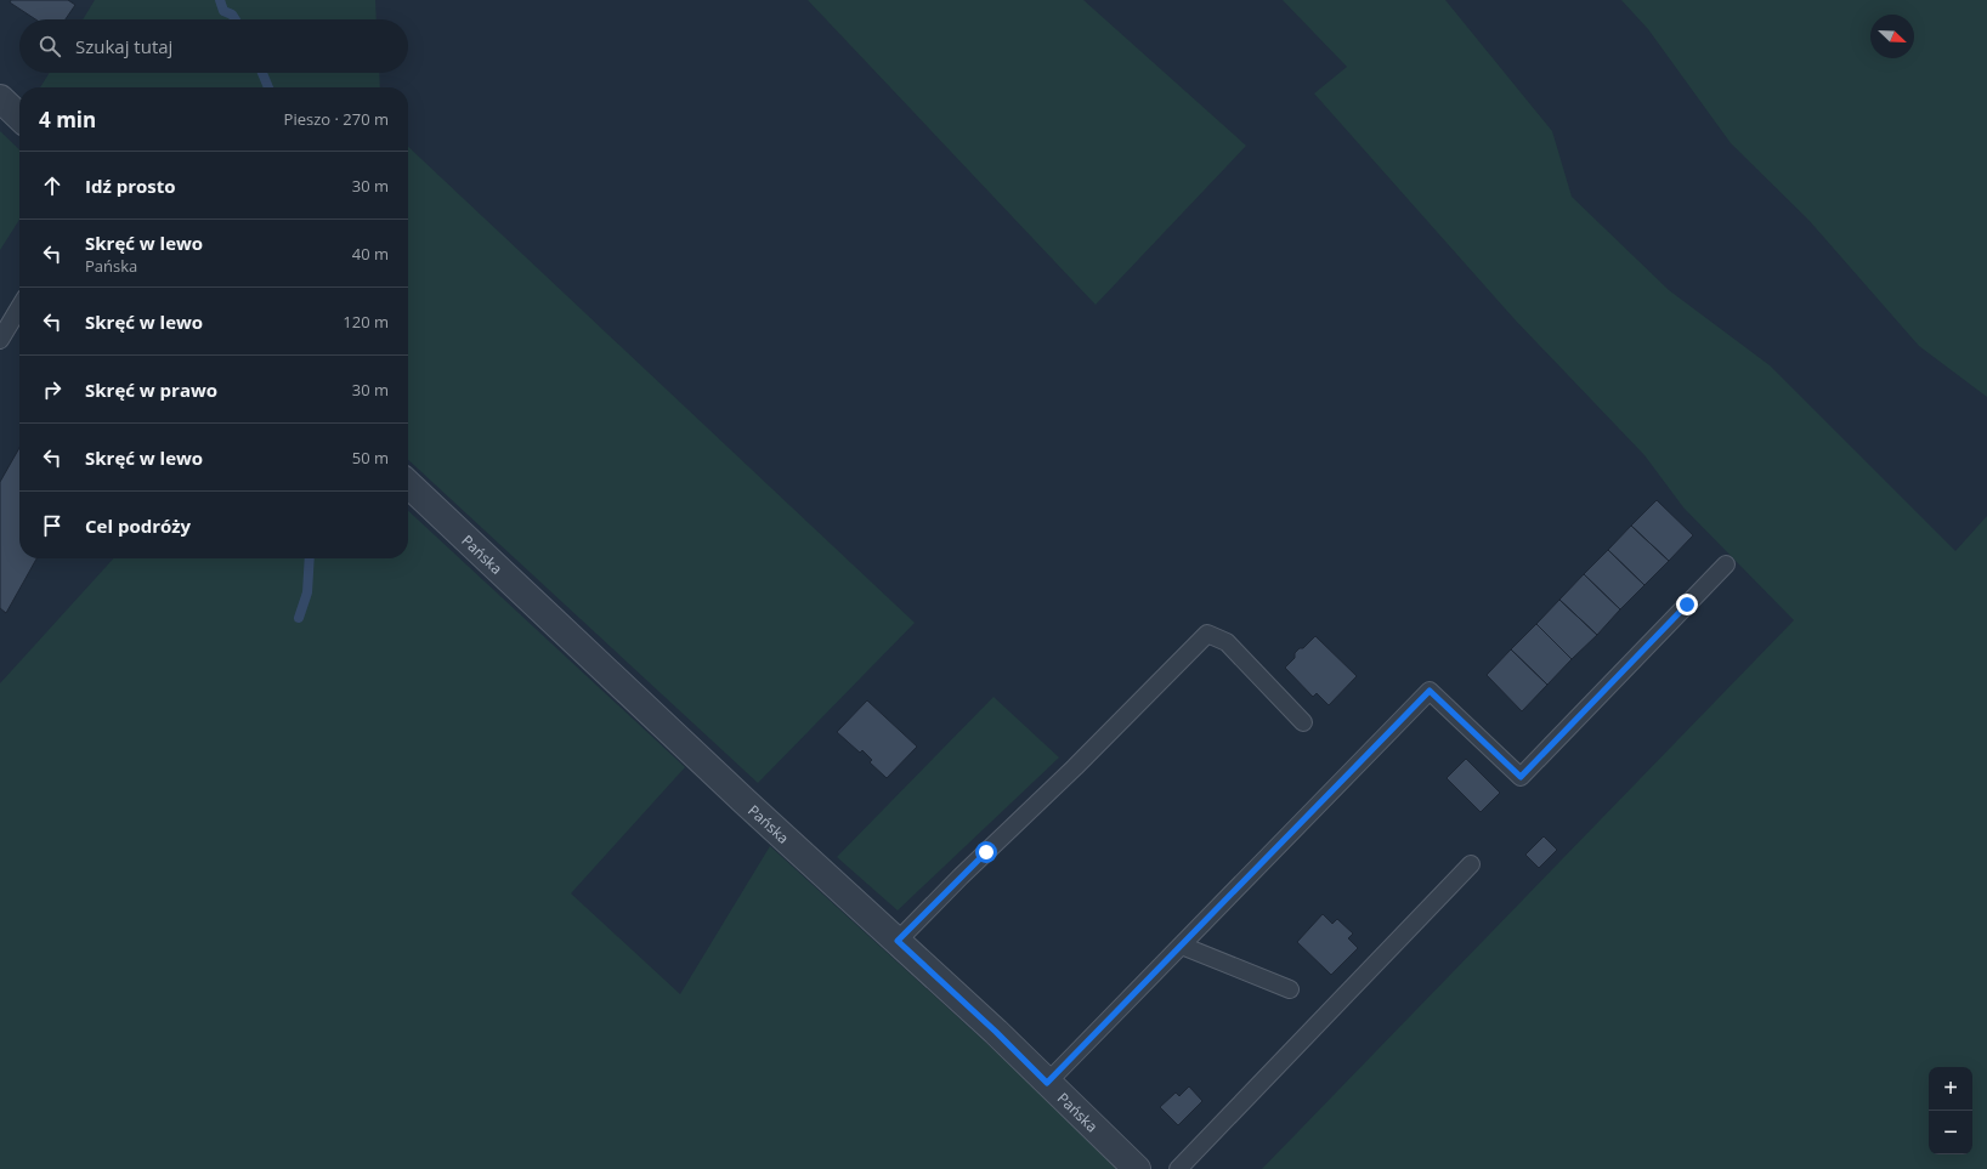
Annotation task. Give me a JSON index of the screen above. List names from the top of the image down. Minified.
{"streets":{"street":["Pańska"]},"north":"bottom right","page":{"search":"Szukaj tutaj","heading":["4 min","Pieszo · 270 m"],"list":[["Idź prosto","30 m"],["Skręć w lewo","Pańska","40 m"],["Skręć w lewo","120 m"],["Skręć w prawo","30 m"],["Skręć w lewo","50 m"],"Cel podróży"],"map_buttons":["+","−"]}}
